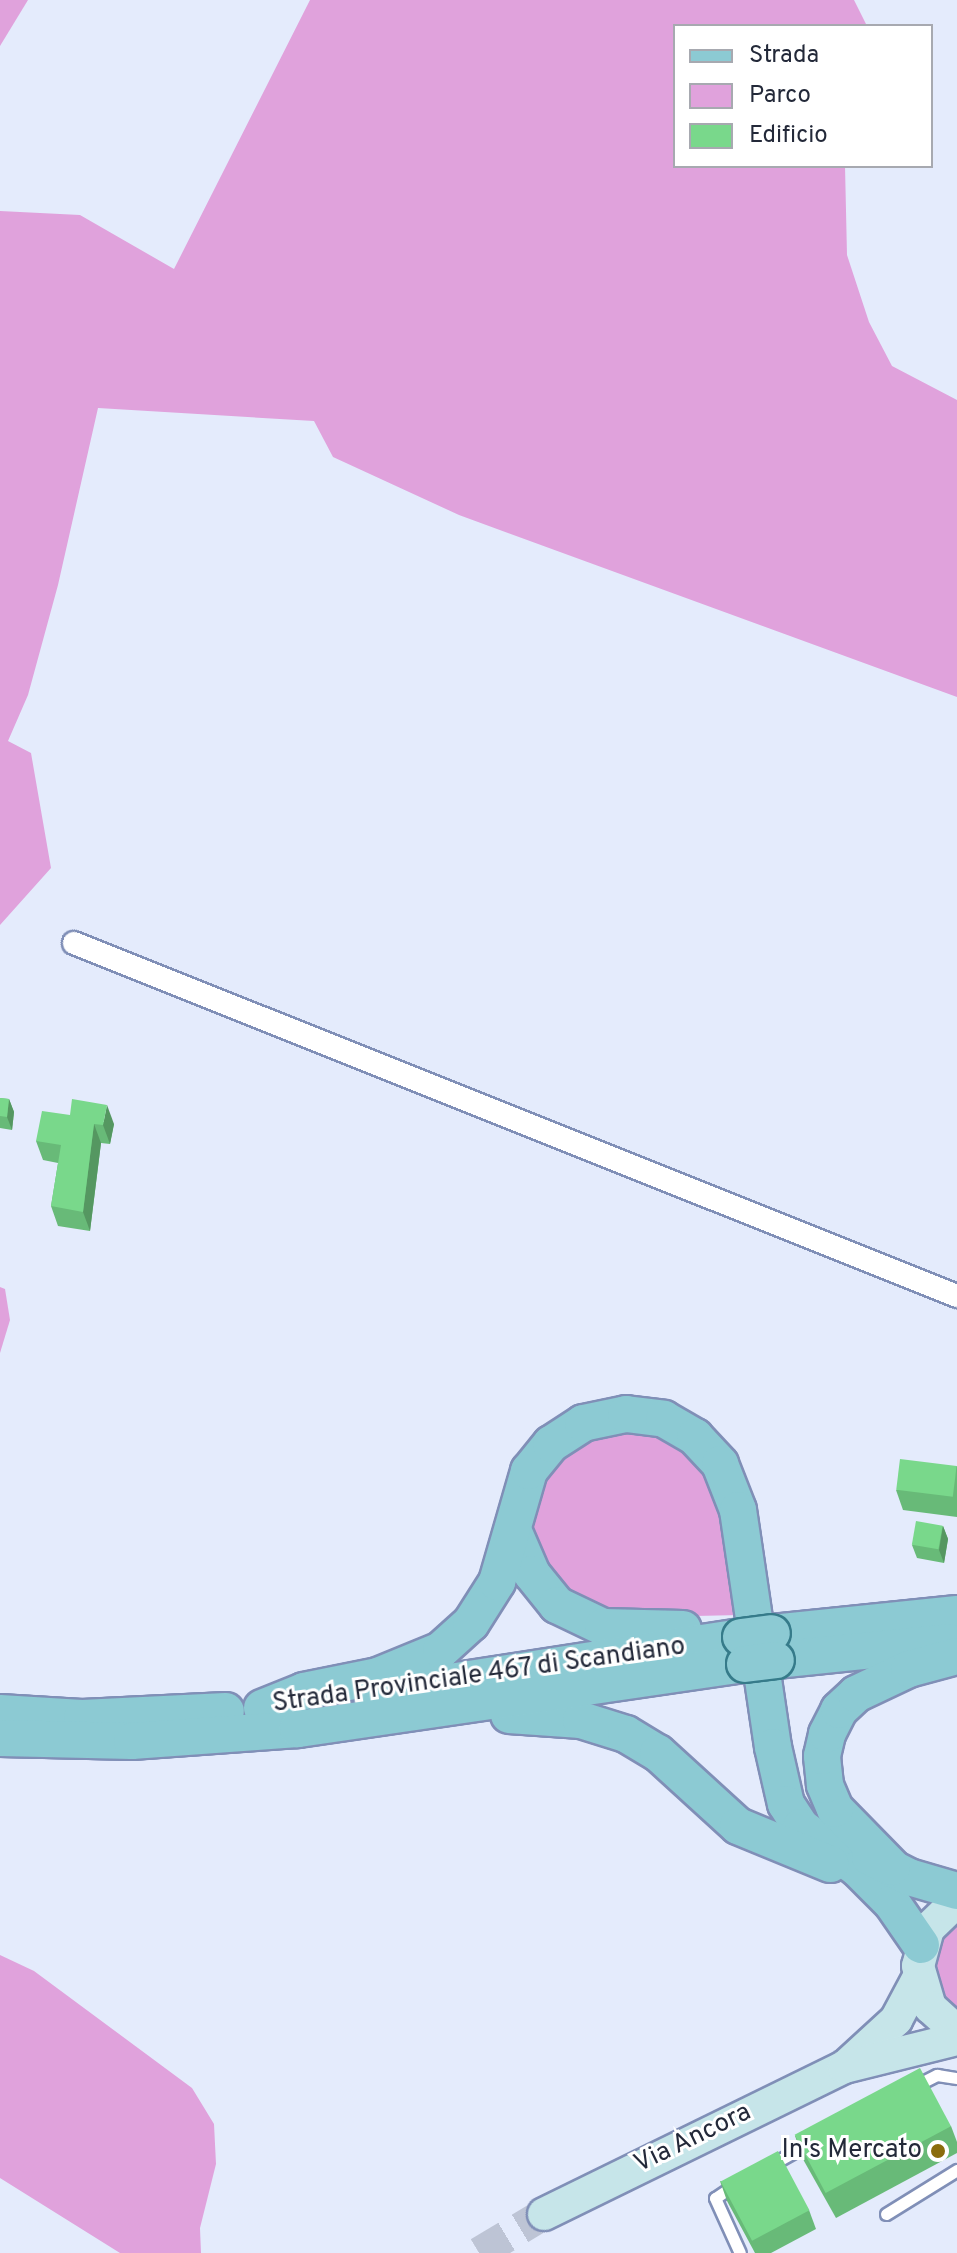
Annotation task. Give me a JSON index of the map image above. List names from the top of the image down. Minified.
{"streets":{"main road":["Strada Provinciale 467 di Scandiano","Via Ancora"]},"places":["In's Mercato"],"legend":["Strada","Parco","Edificio"]}
